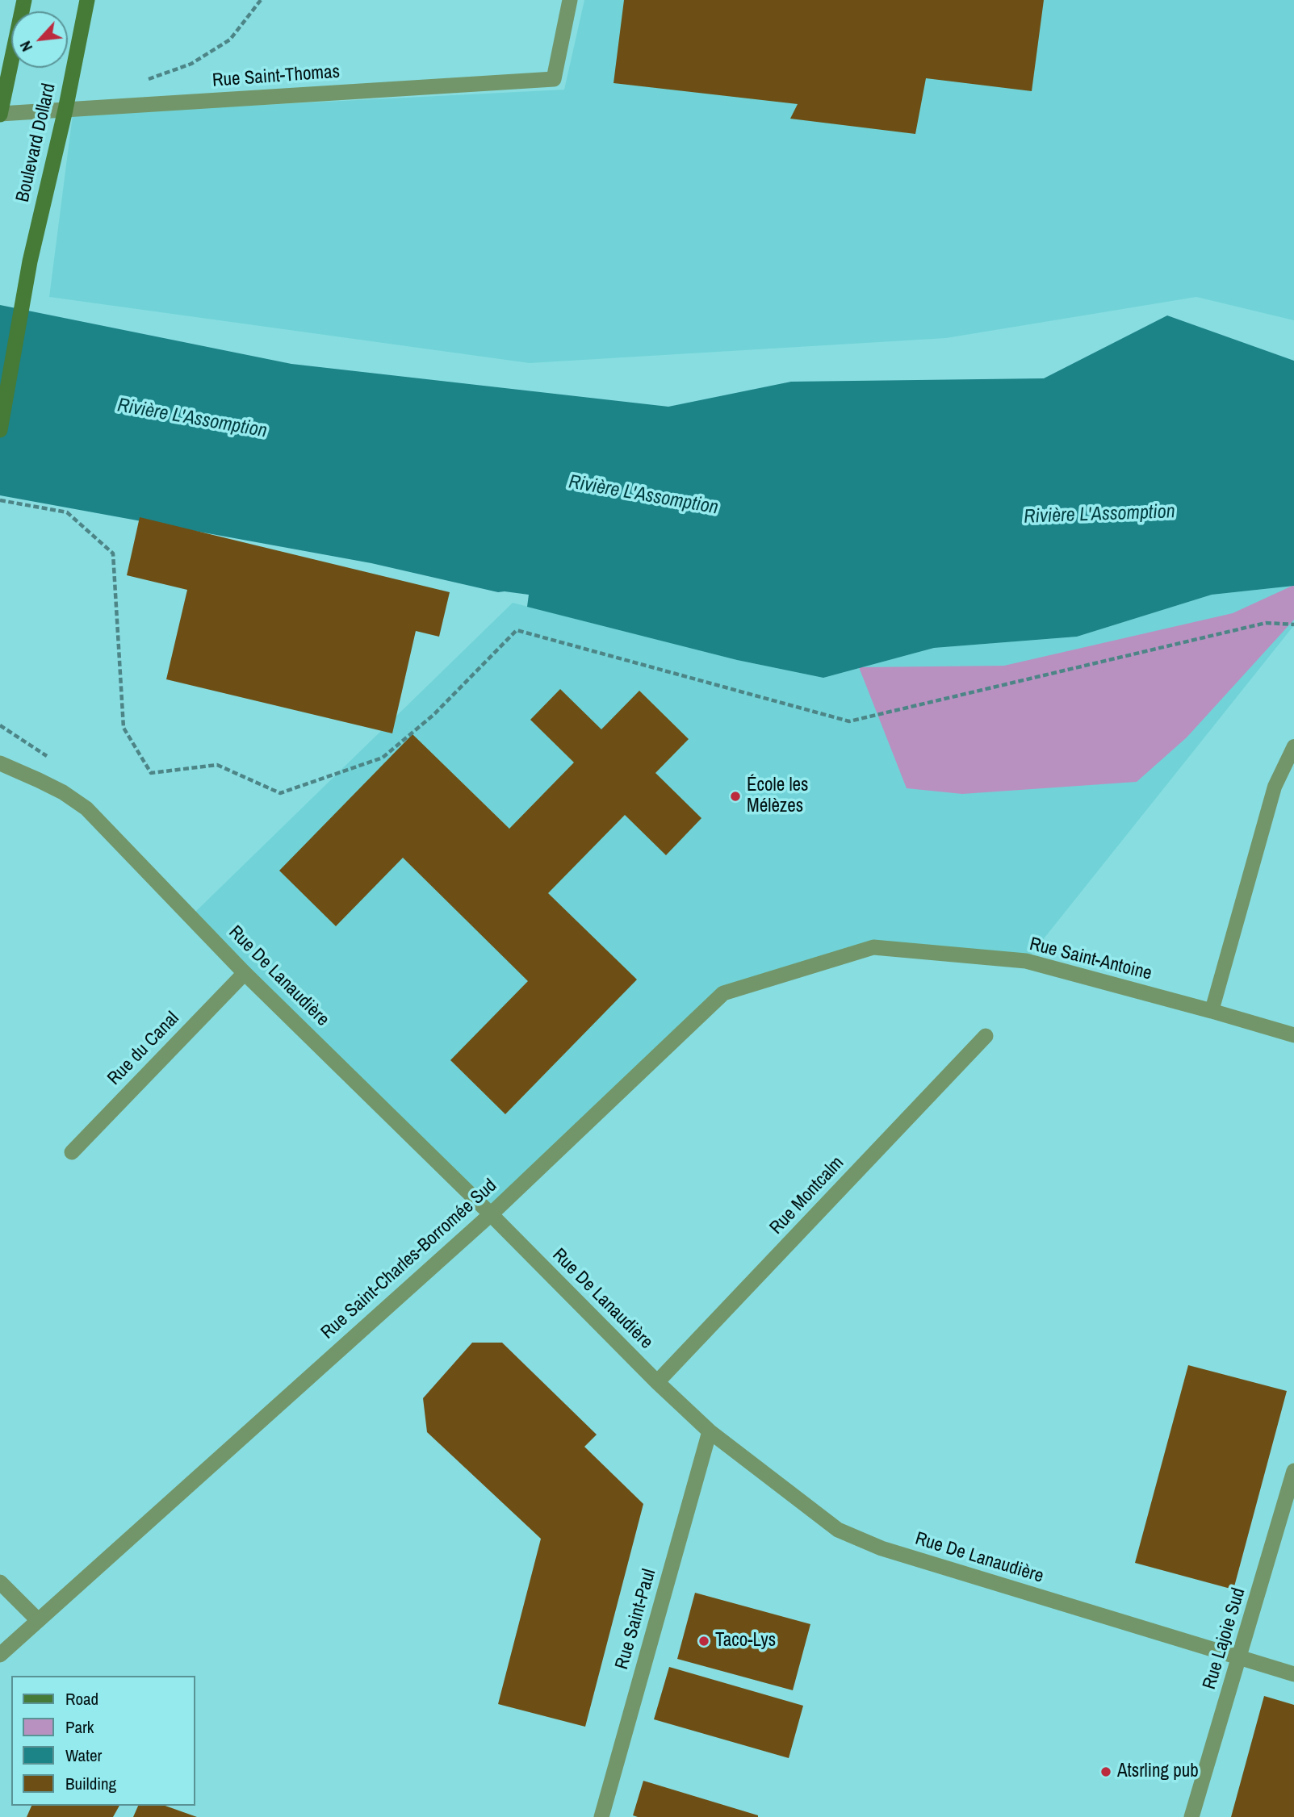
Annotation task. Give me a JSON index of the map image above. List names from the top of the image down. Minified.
{"streets":{"main road":["Boulevard Dollard"],"street":["Rue Saint-Thomas","Rue Saint-Antoine","Rue De Lanaudière","Rue du Canal","Rue Montcalm","Rue Saint-Charles-Borromée Sud","Rue Saint-Paul","Rue Lajoie Sud"]},"crossings":[["Rue Saint-Thomas","Boulevard Dollard"],["Rue Saint-Antoine","Rue Saint-Charles-Borromée Sud"],["Rue De Lanaudière","Rue du Canal"],["Rue De Lanaudière","Rue Montcalm"],["Rue De Lanaudière","Rue Saint-Charles-Borromée Sud"],["Rue De Lanaudière","Rue Saint-Paul"],["Rue De Lanaudière","Rue Lajoie Sud"]],"water":["Rivière L'Assomption"],"places":["École les Mélèzes","Taco-Lys","Atsrling pub"],"legend":["Road","Park","Water","Building"],"north":"bottom left"}
